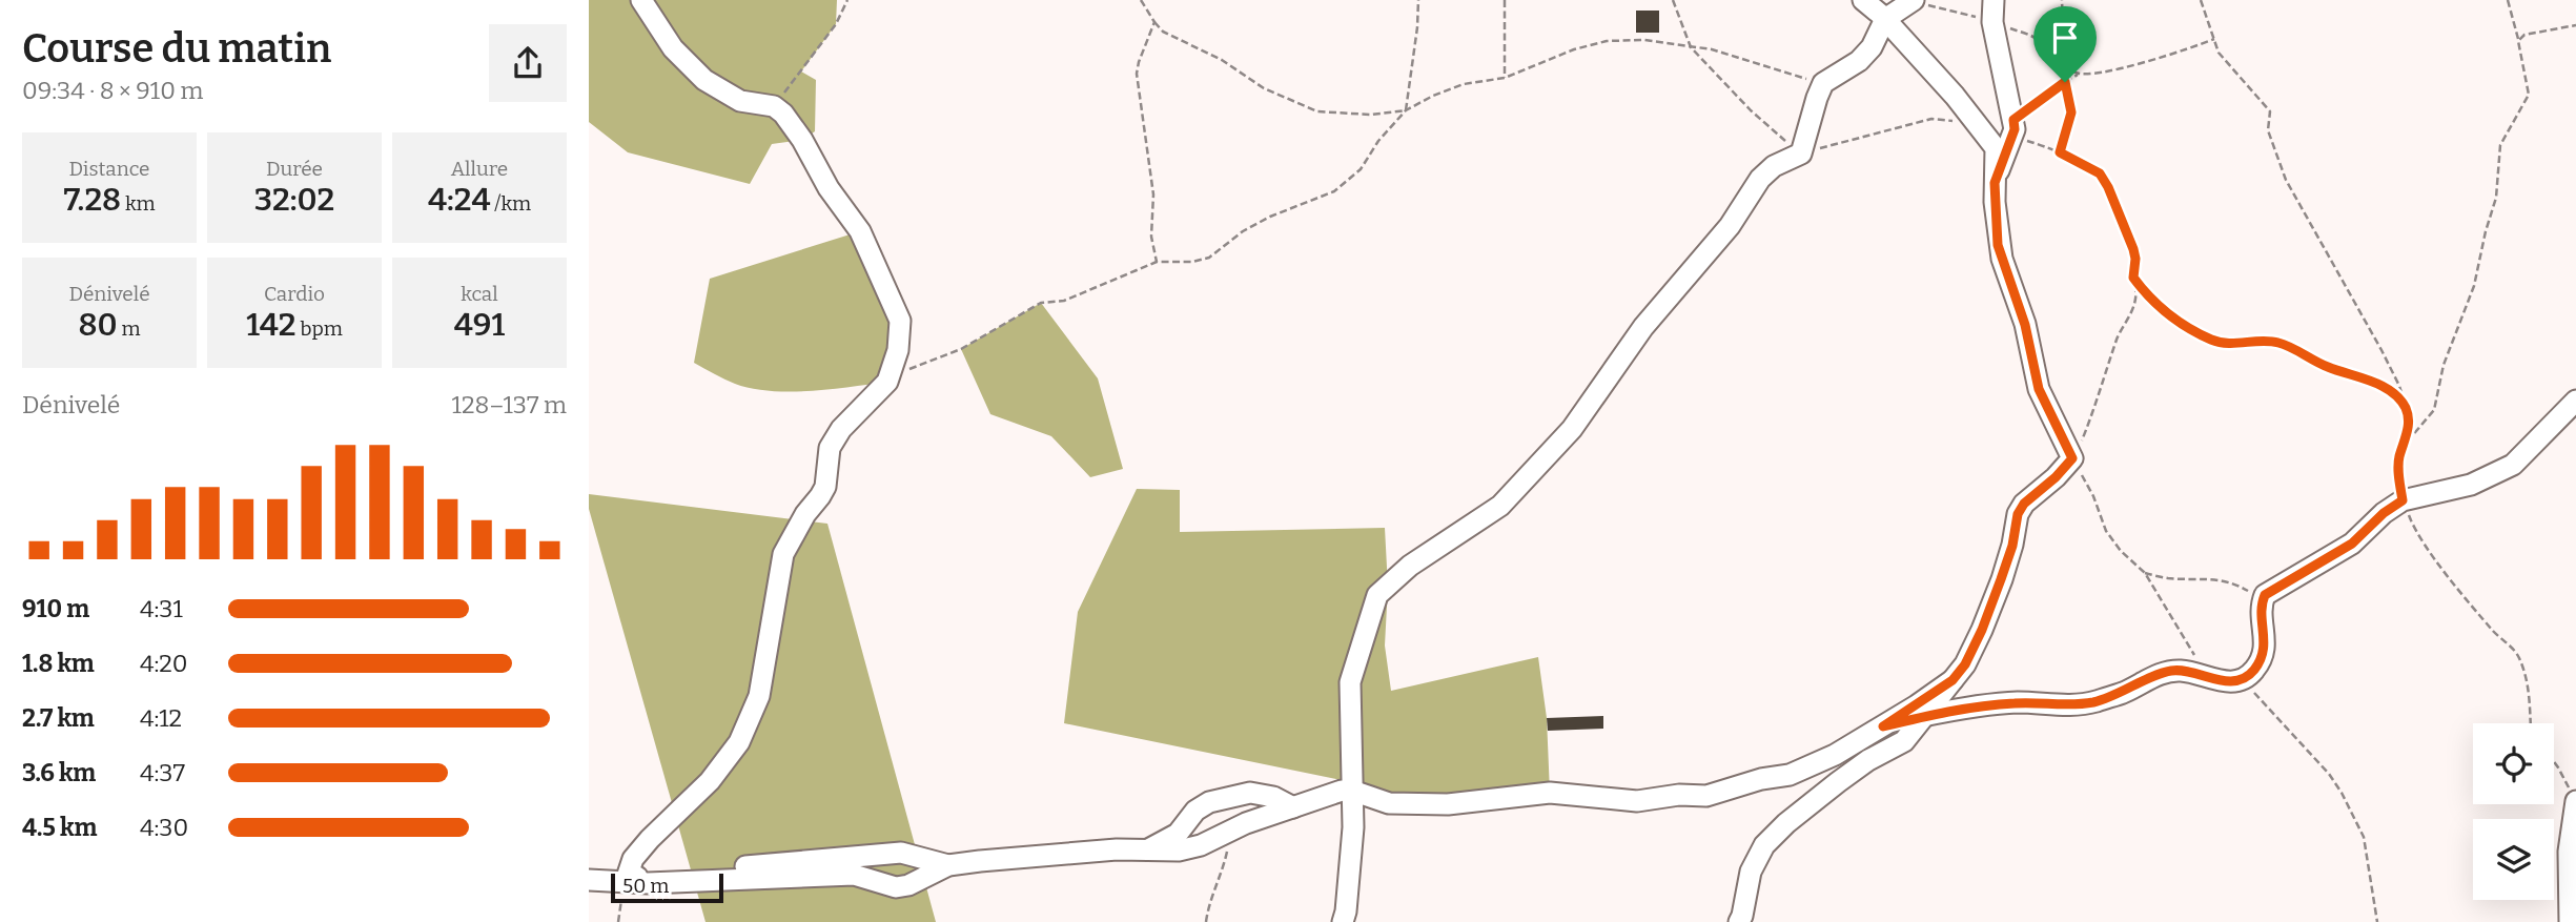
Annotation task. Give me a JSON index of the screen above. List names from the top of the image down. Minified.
{"scale_bar":"50 m","page":{"heading":["Course du matin","09:34 · 8 × 910 m"],"stats":[["Distance","7.28 km"],["Durée","32:02"],["Allure","4:24 /km"],["Dénivelé","80 m"],["Cardio","142 bpm"],["kcal","491"]],"chart":["Dénivelé","128–137 m"],"list":[{"name":"910 m","note":"4:31"},{"name":"1.8 km","note":"4:20"},{"name":"2.7 km","note":"4:12"},{"name":"3.6 km","note":"4:37"},{"name":"4.5 km","note":"4:30"}],"scale":"50 m"}}
